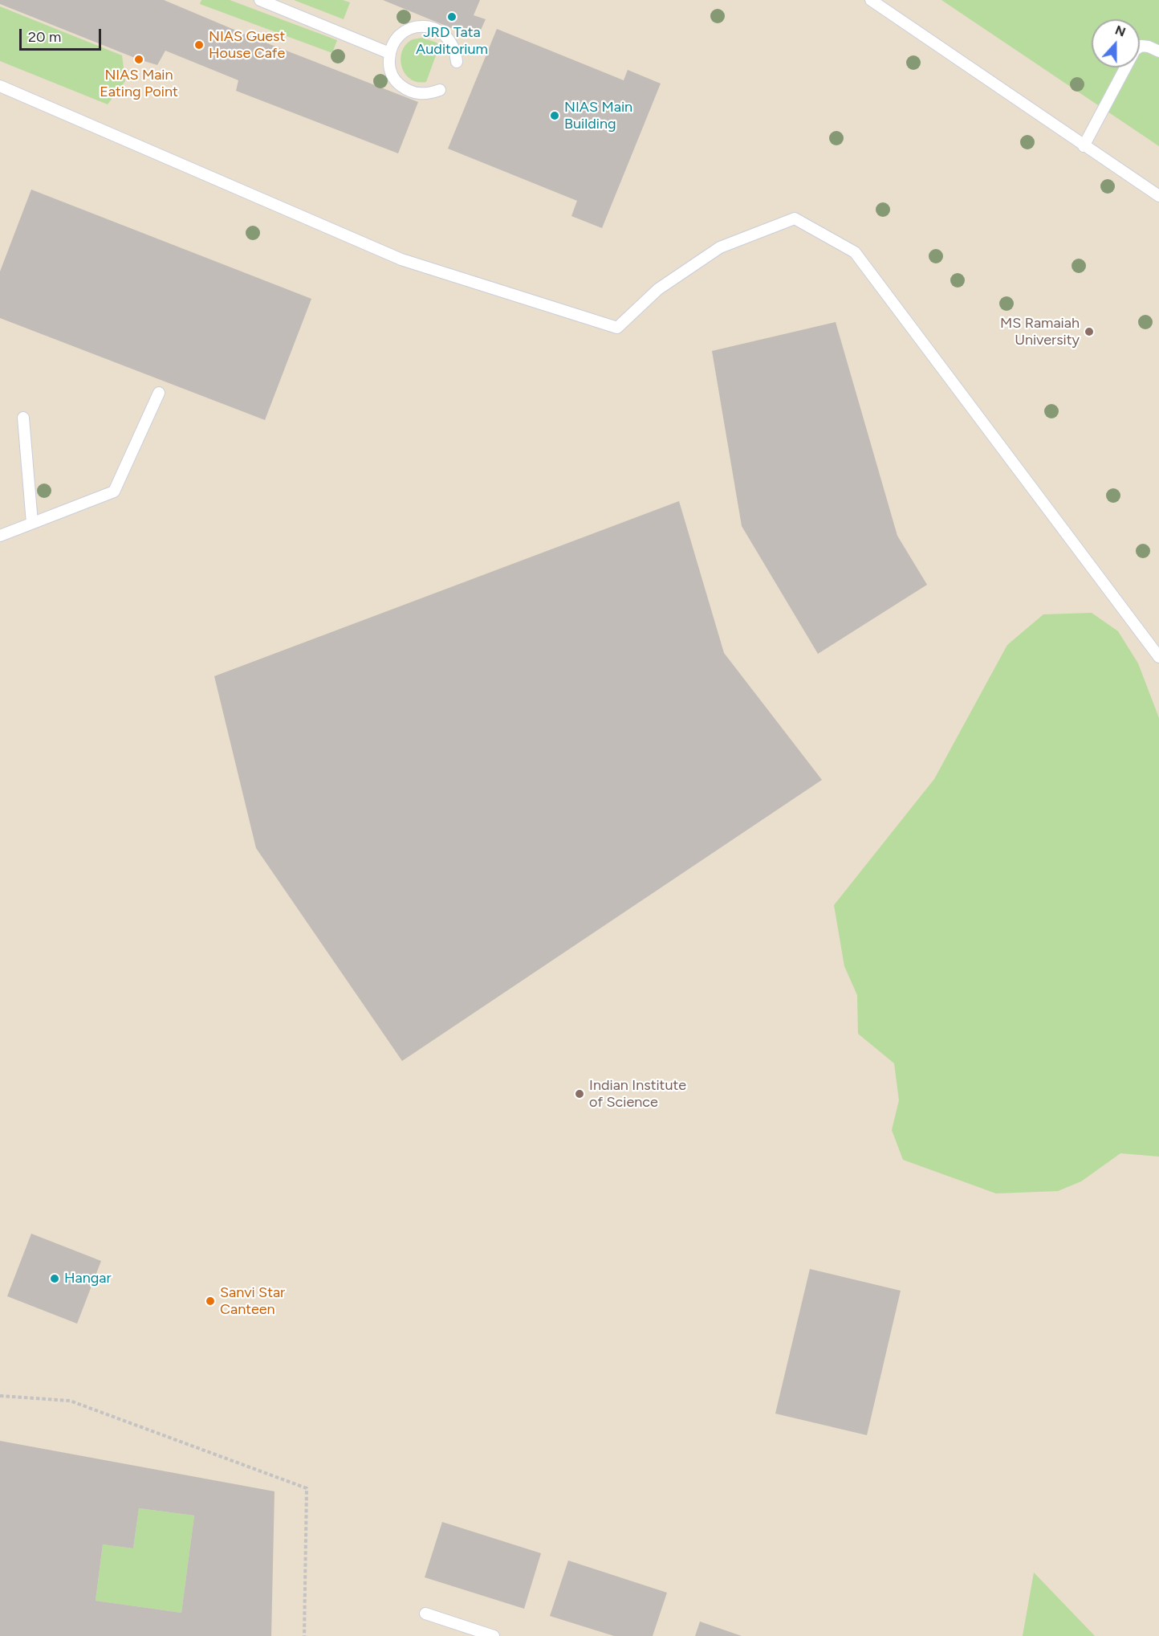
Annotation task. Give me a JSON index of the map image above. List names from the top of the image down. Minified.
{"places":["JRD Tata Auditorium","NIAS Guest House Cafe","NIAS Main Eating Point","NIAS Main Building","MS Ramaiah University","Indian Institute of Science","Hangar","Sanvi Star Canteen"],"scale_bar":"20 m","north":"top"}
